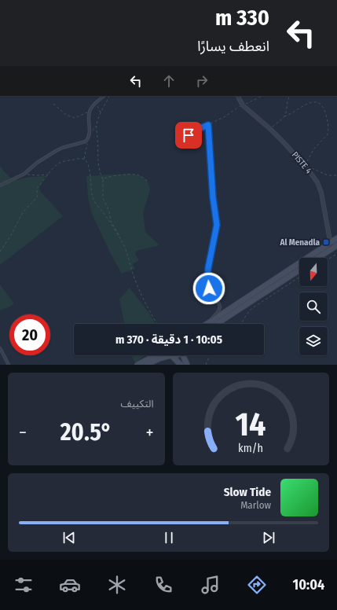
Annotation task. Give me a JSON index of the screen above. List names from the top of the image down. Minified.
{"streets":{"street":["PISTE 4"]},"places":{"transit":["Al Menadla"]},"north":"bottom","page":{"turn":["330 m","انعطف يسارًا"],"limit":"20","trip":"10:05 · 1 دقيقة · 370 m","tile":"التكييف","heat":["−","20.5°","+"],"song":["Slow Tide","Marlow"],"tabs":"10:04","gauge":["14","km/h"]}}
